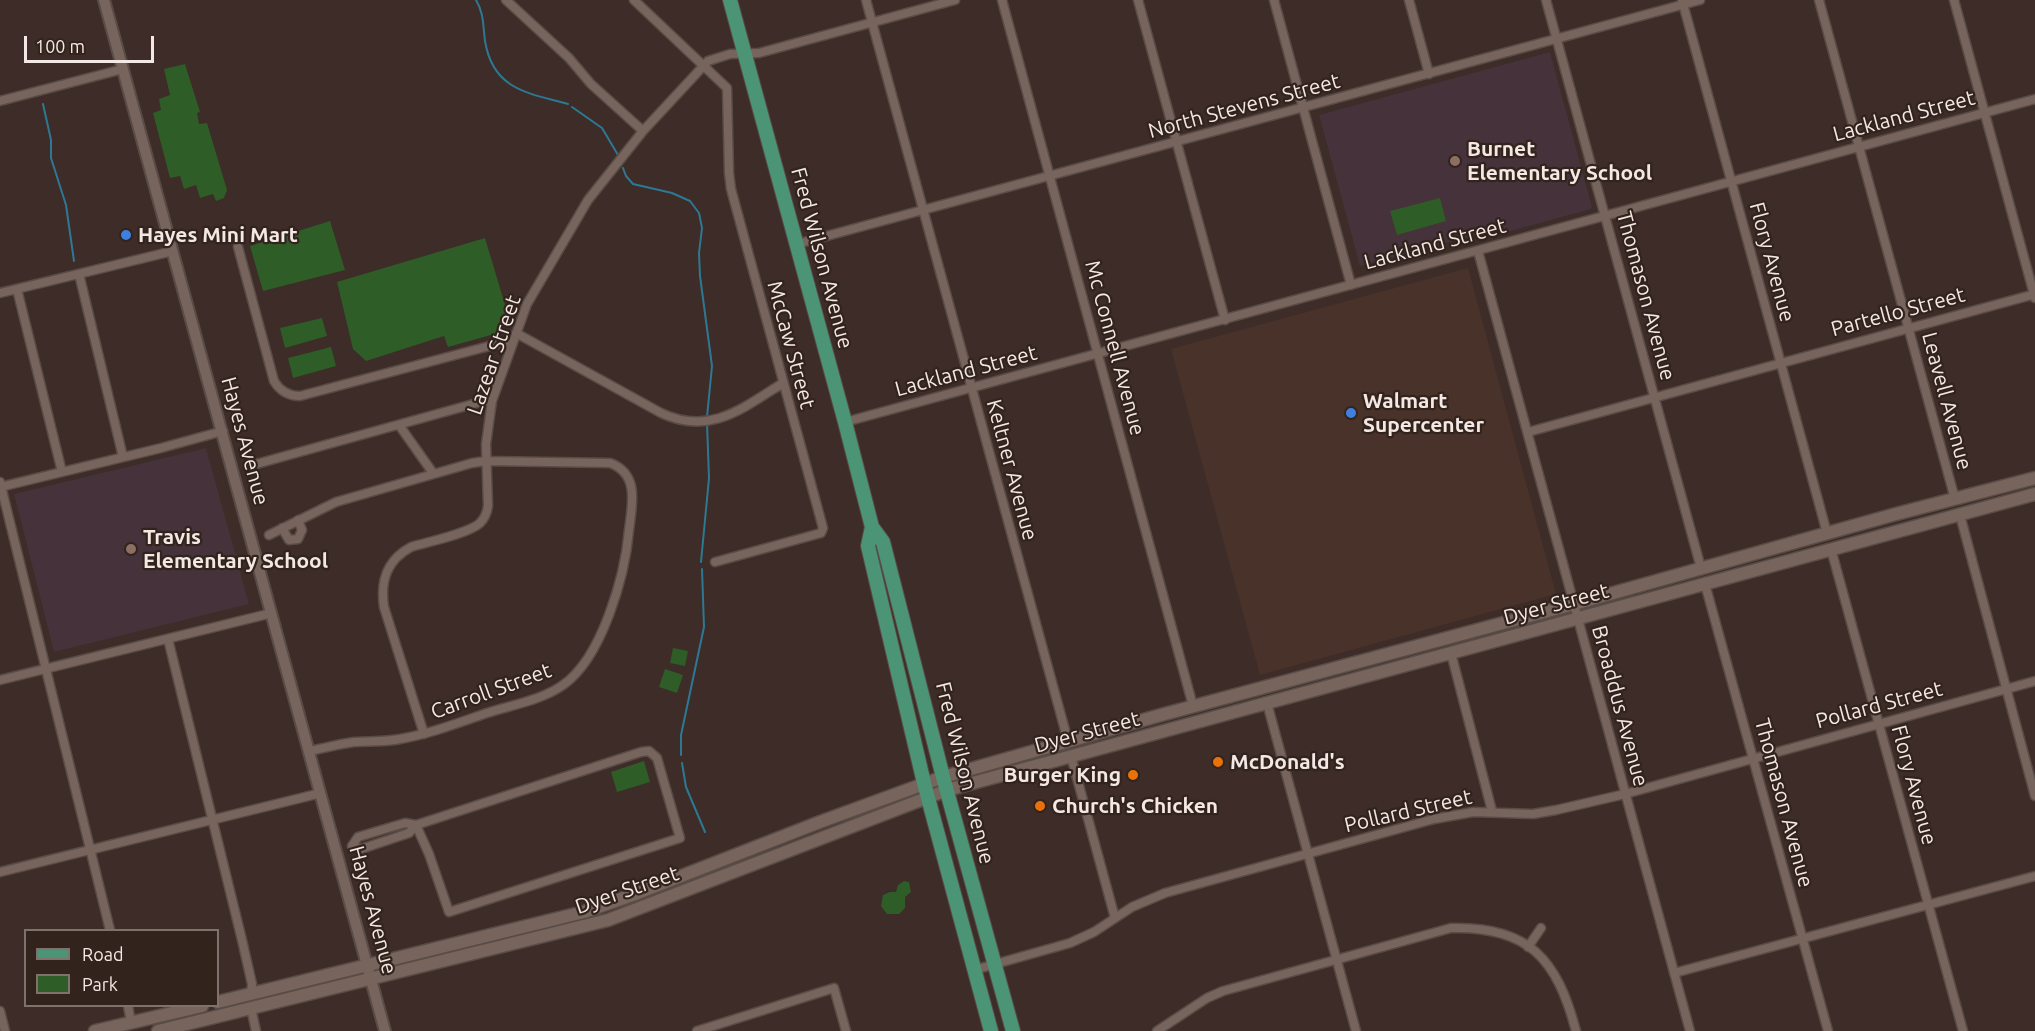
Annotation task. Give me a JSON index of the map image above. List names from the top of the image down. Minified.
{"streets":{"main road":["Fred Wilson Avenue","Dyer Street"],"street":["North Stevens Street","Lackland Street","Flory Avenue","Thomason Avenue","Partello Street","McCaw Street","Mc Connell Avenue","Lazear Street","Leavell Avenue","Hayes Avenue","Keltner Avenue","Carroll Street","Pollard Street","Broaddus Avenue"]},"crossings":[["North Stevens Street","Fred Wilson Avenue"],["North Stevens Street","Flory Avenue"],["North Stevens Street","Thomason Avenue"],["North Stevens Street","Mc Connell Avenue"],["North Stevens Street","Keltner Avenue"],["Lackland Street","Fred Wilson Avenue"],["Lackland Street","Flory Avenue"],["Lackland Street","Thomason Avenue"],["Lackland Street","Mc Connell Avenue"],["Lackland Street","Leavell Avenue"],["Lackland Street","Keltner Avenue"],["Lackland Street","Broaddus Avenue"],["Fred Wilson Avenue","Dyer Street"],["Fred Wilson Avenue","Pollard Street"],["Flory Avenue","Partello Street"],["Flory Avenue","Dyer Street"],["Flory Avenue","Pollard Street"],["Thomason Avenue","Partello Street"],["Thomason Avenue","Dyer Street"],["Thomason Avenue","Pollard Street"],["Partello Street","Leavell Avenue"],["Partello Street","Broaddus Avenue"],["McCaw Street","Lazear Street"],["Mc Connell Avenue","Dyer Street"],["Lazear Street","Carroll Street"],["Leavell Avenue","Dyer Street"],["Hayes Avenue","Dyer Street"],["Hayes Avenue","Carroll Street"],["Keltner Avenue","Dyer Street"],["Dyer Street","Broaddus Avenue"],["Pollard Street","Broaddus Avenue"]],"places":["Burnet Elementary School","Hayes Mini Mart","Walmart Supercenter","Travis Elementary School","McDonald's","Burger King","Church's Chicken"],"legend":["Road","Park"],"scale_bar":"100 m"}
